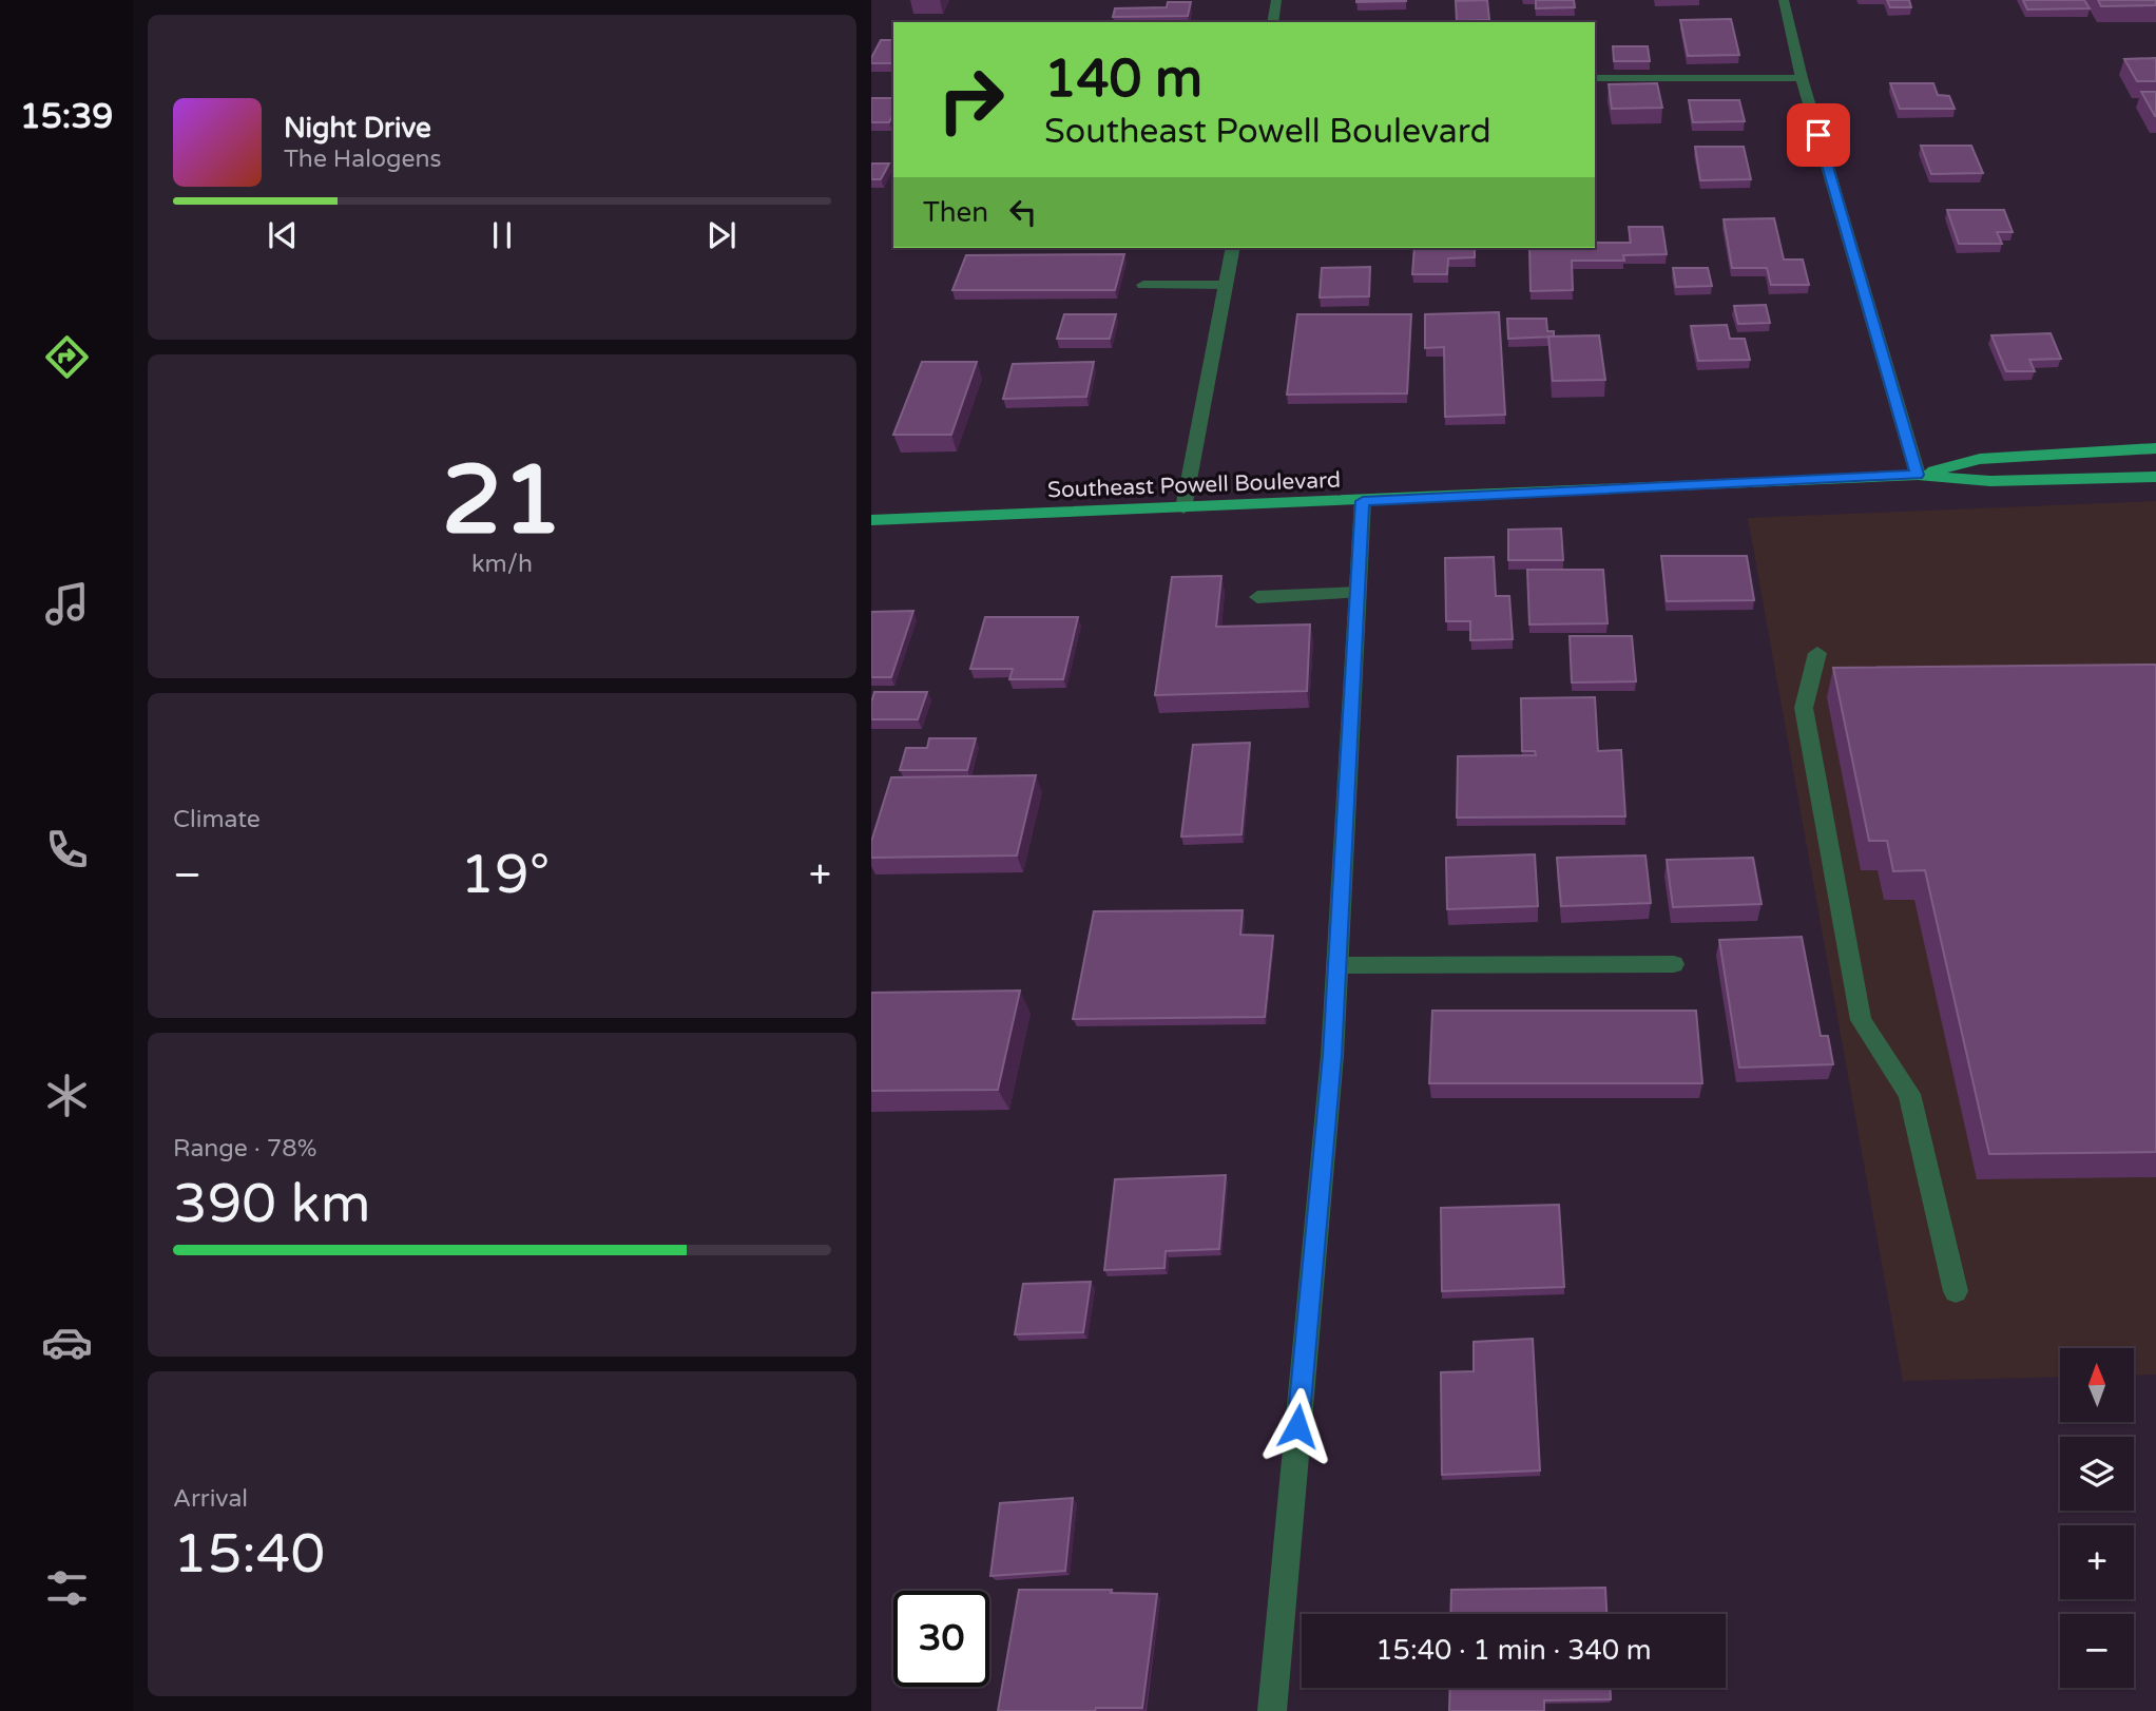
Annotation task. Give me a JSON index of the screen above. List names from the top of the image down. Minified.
{"streets":{"main road":["Southeast Powell Boulevard"]},"north":"top","page":{"tabs":"15:39","turn":["140 m","Southeast Powell Boulevard"],"song":["Night Drive","The Halogens"],"then":"Then","tile":[["21","km/h"],"Climate",["Range · 78%","390 km"],["Arrival","15:40"]],"heat":["−","19°","+"],"map_buttons":["+","−"],"limit":"30","trip":"15:40 · 1 min · 340 m"}}
